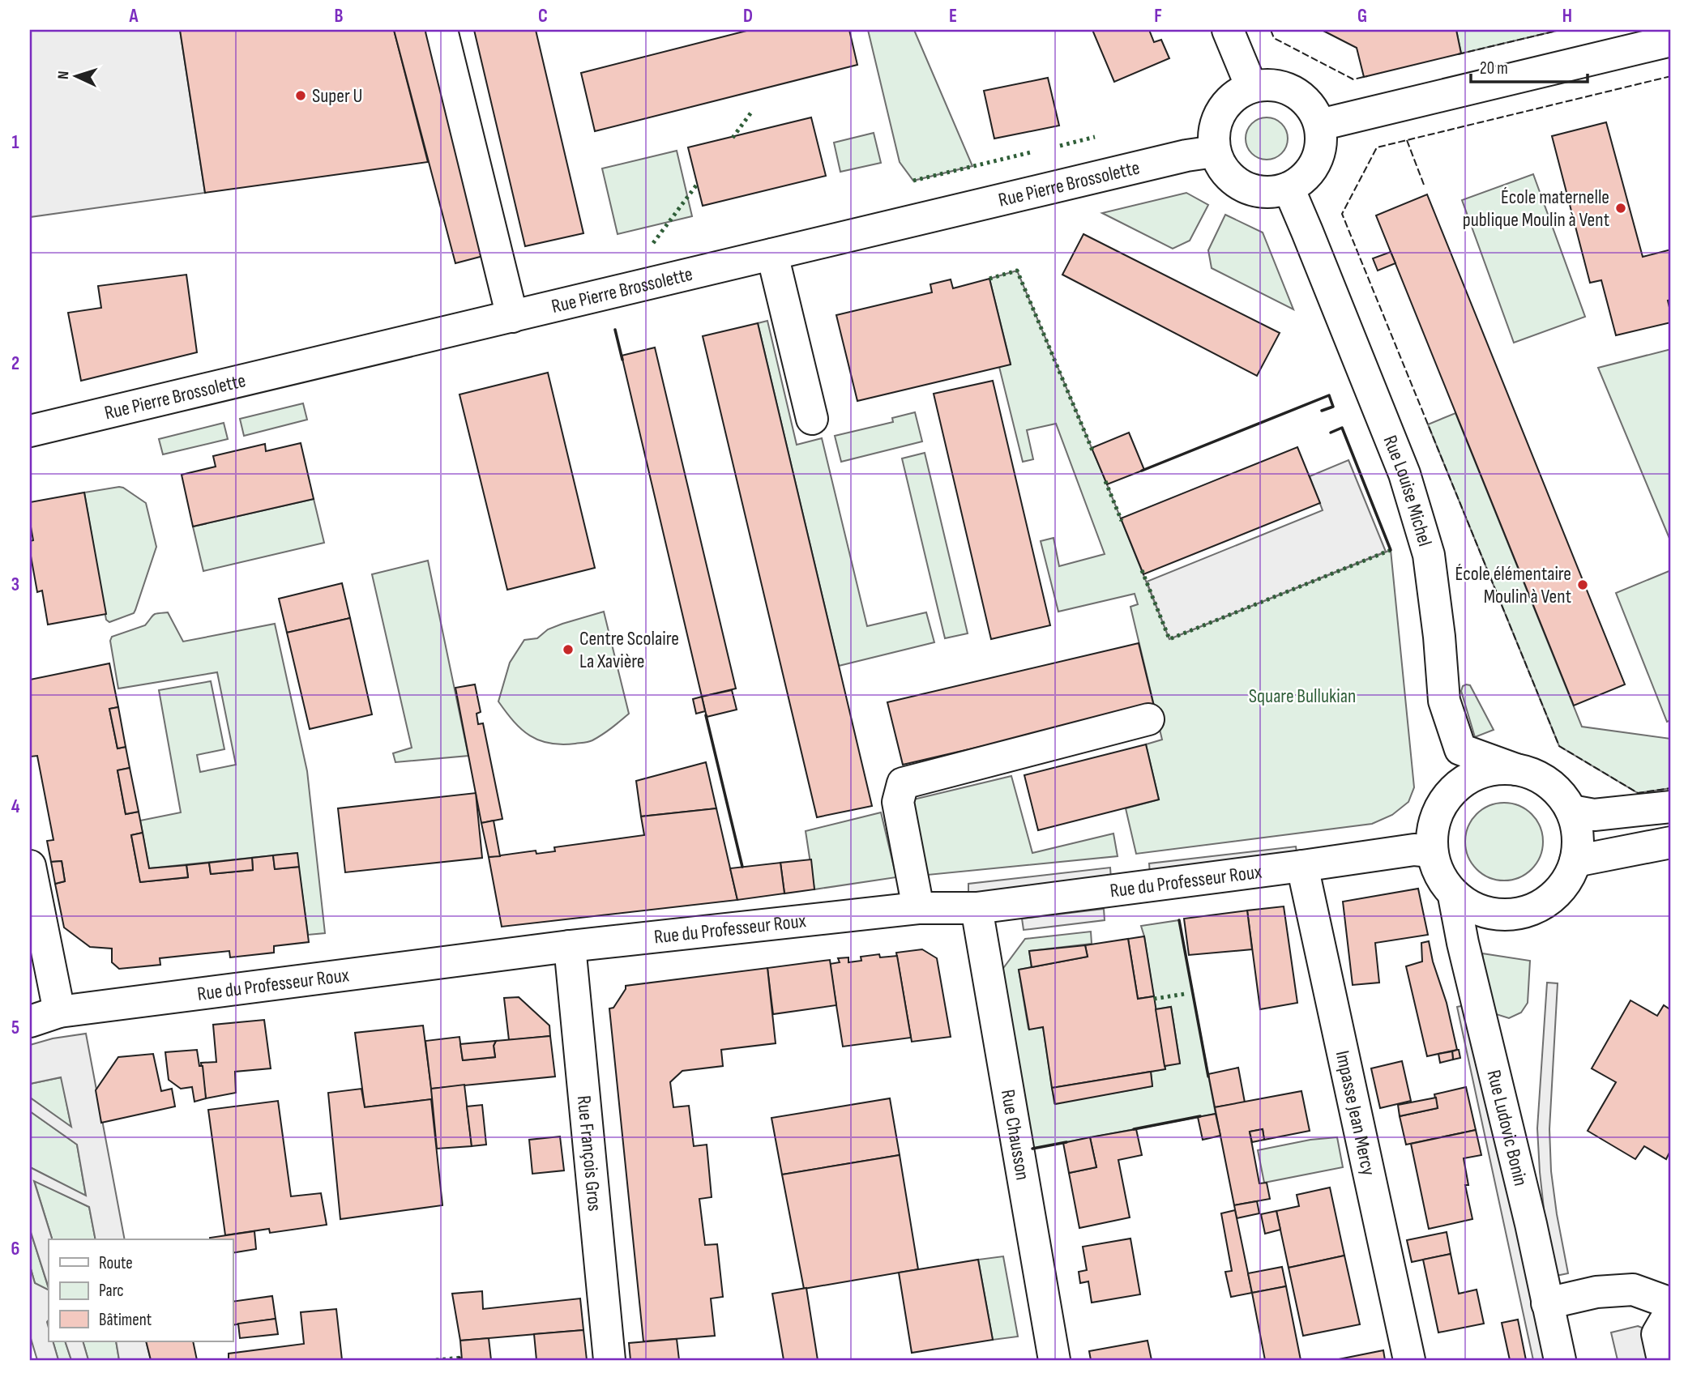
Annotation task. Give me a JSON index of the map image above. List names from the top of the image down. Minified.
{"streets":{"street":["Rue Pierre Brossolette","Rue Louise Michel","Rue du Professeur Roux","Impasse Jean Mercy","Rue Ludovic Bonin","Rue Chausson","Rue François Gros"]},"crossings":[["Rue Pierre Brossolette","Rue Louise Michel"],["Rue Louise Michel","Rue du Professeur Roux"],["Rue Louise Michel","Rue Ludovic Bonin"],["Rue du Professeur Roux","Impasse Jean Mercy"],["Rue du Professeur Roux","Rue Ludovic Bonin"],["Rue du Professeur Roux","Rue Chausson"],["Rue du Professeur Roux","Rue François Gros"]],"parks":["Square Bullukian"],"places":["Super U","École maternelle publique Moulin à Vent","École élémentaire Moulin à Vent","Centre Scolaire La Xavière"],"legend":["Route","Parc","Bâtiment"],"scale_bar":"20 m","north":"left","grid":{"columns":["A","B","C","D","E","F","G","H"],"rows":["1","2","3","4","5","6"]}}
